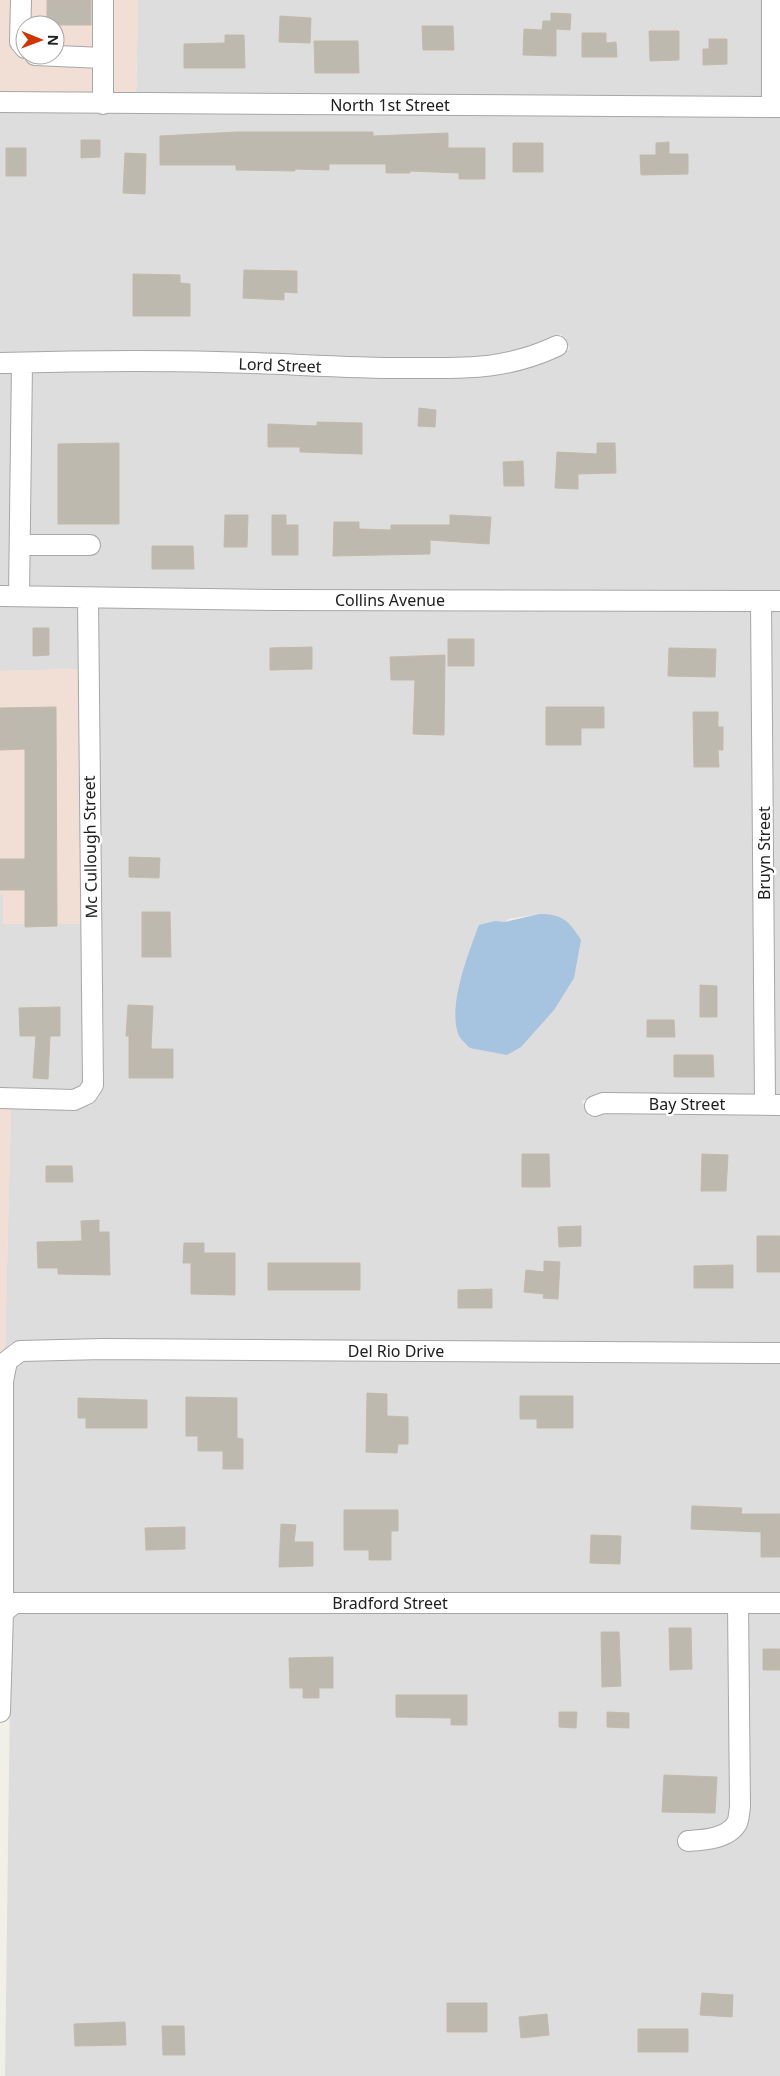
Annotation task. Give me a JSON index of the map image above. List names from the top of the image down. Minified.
{"streets":{"street":["North 1st Street","Lord Street","Collins Avenue","Mc Cullough Street","Bruyn Street","Bay Street","Del Rio Drive","Bradford Street"]},"crossings":[["Collins Avenue","Mc Cullough Street"],["Collins Avenue","Bruyn Street"],["Bruyn Street","Bay Street"]],"north":"right"}
